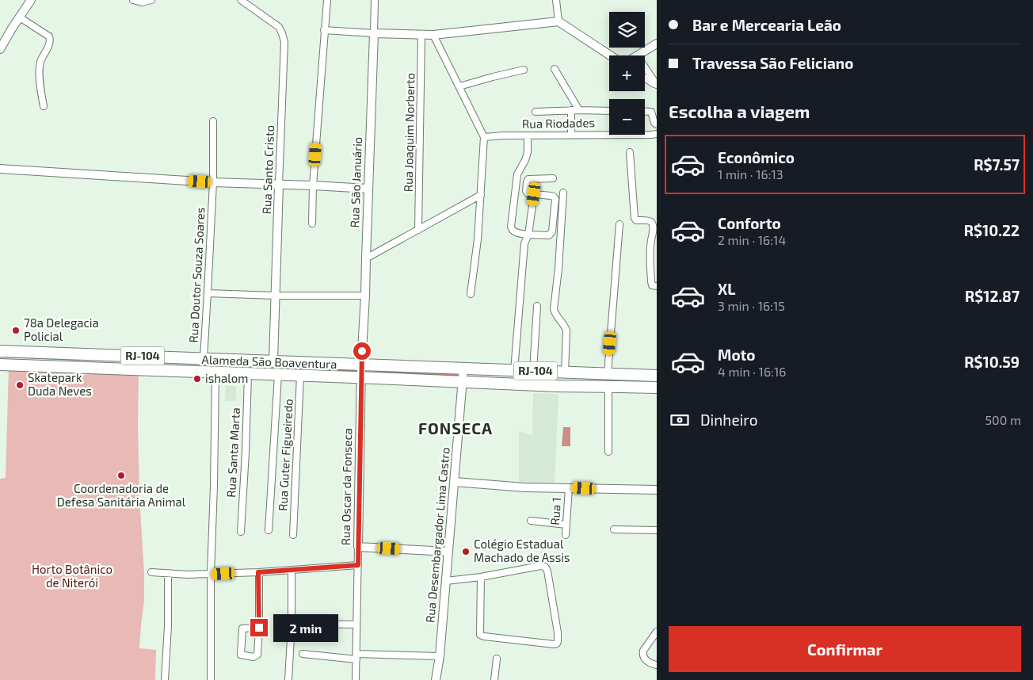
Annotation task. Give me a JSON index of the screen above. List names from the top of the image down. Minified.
{"streets":{"highway":["RJ-104","Alameda São Boaventura"],"street":["Rua Riodades","Rua Joaquim Norberto","Rua Santo Cristo","Rua São Januário","Rua Doutor Souza Soares","Rua Santa Marta","Rua Guter Figueiredo","Rua Oscar da Fonseca","Rua 1","Rua Desembargador Lima Castro"]},"crossings":[["Rua Santo Cristo","Alameda São Boaventura"],["Rua São Januário","Alameda São Boaventura"],["Rua São Januário","Rua Oscar da Fonseca"],["Rua Doutor Souza Soares","Alameda São Boaventura"],["Alameda São Boaventura","Rua Santa Marta"],["Alameda São Boaventura","Rua Guter Figueiredo"],["Alameda São Boaventura","Rua Oscar da Fonseca"],["Alameda São Boaventura","Rua Desembargador Lima Castro"]],"districts":["FONSECA"],"parks":["Horto Botânico de Niterói"],"places":["78a Delegacia Policial","ishalom","Skatepark Duda Neves","Coordenadoria de Defesa Sanitária Animal","Colégio Estadual Machado de Assis"],"page":{"banner":["Bar e Mercearia Leão","Travessa São Feliciano"],"map_buttons":["+","−"],"heading":"Escolha a viagem","list":[{"name":"Econômico","note":"1 min · 16:13","value":"R$7.57"},{"name":"Conforto","note":"2 min · 16:14","value":"R$10.22"},{"name":"XL","note":"3 min · 16:15","value":"R$12.87"},{"name":"Moto","note":"4 min · 16:16","value":"R$10.59"}],"pay":["Dinheiro","500 m"],"bubble":"2 min","buttons":"Confirmar"}}
